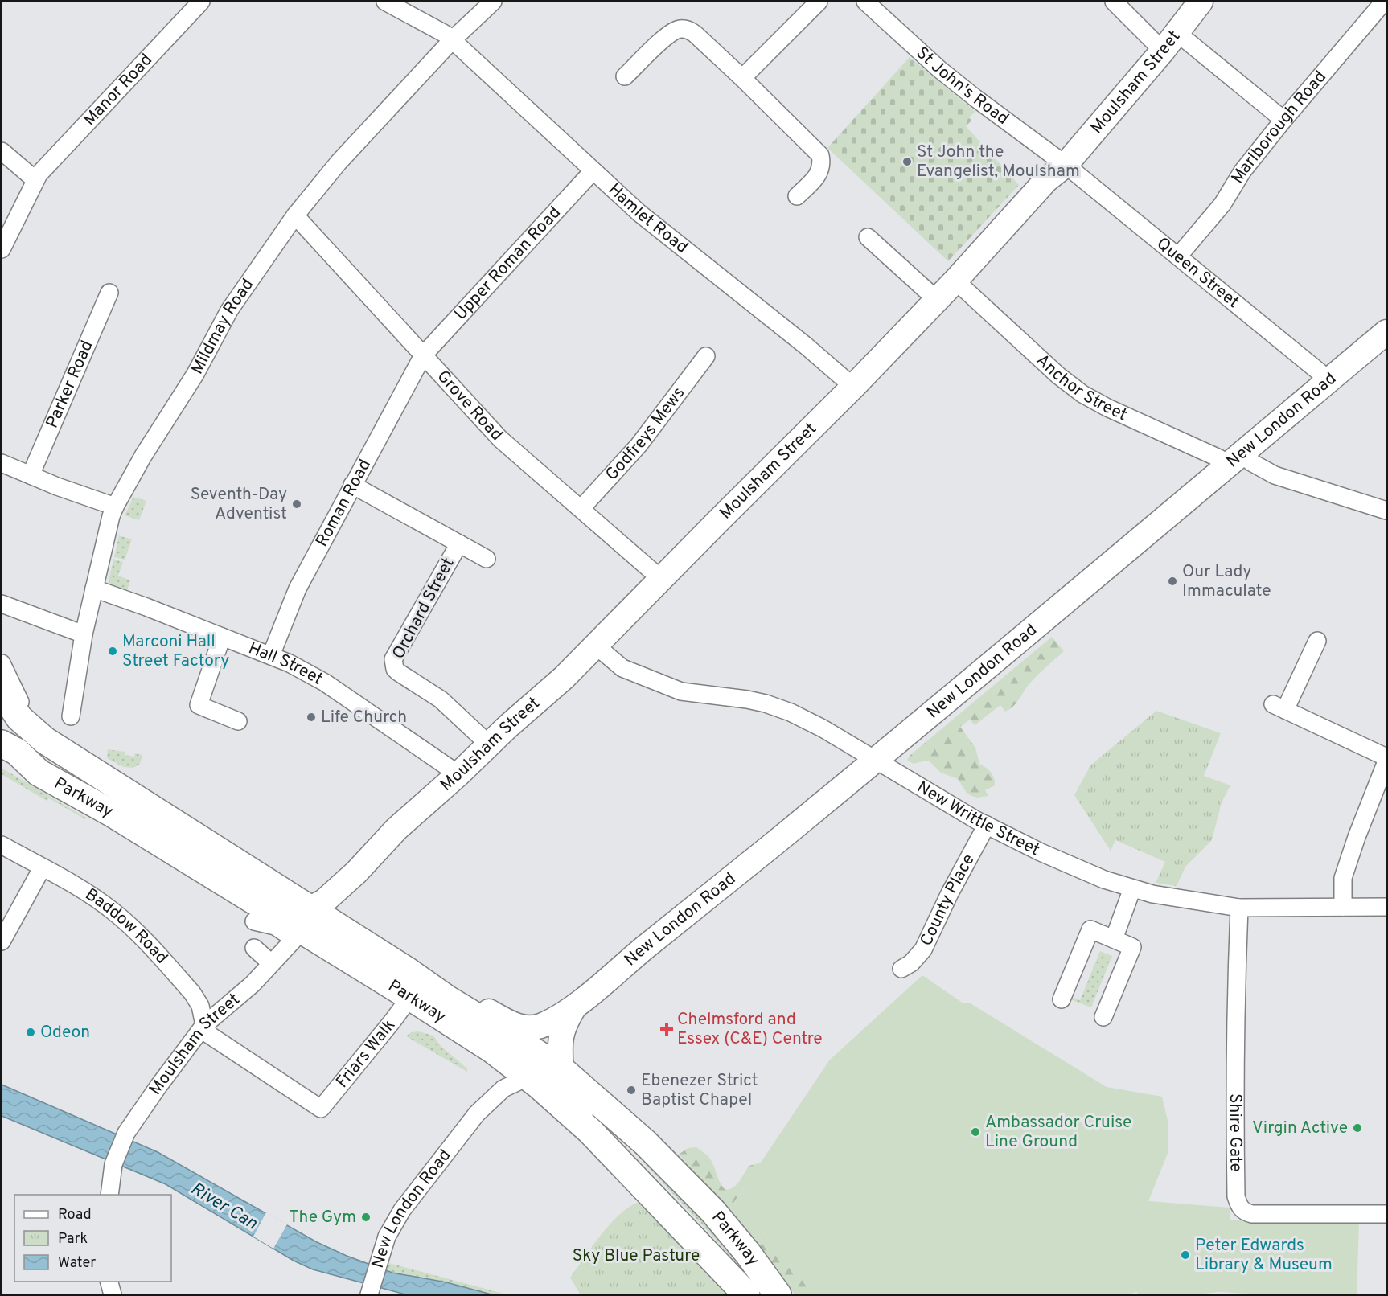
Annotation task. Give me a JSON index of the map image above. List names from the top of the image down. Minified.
{"streets":{"main road":["Moulsham Street","New London Road","Parkway"],"street":["St John's Road","Manor Road","Marlborough Road","Hamlet Road","Upper Roman Road","Queen Street","Mildmay Road","Parker Road","Anchor Street","Grove Road","Godfreys Mews","Roman Road","Orchard Street","Hall Street","New Writtle Street","County Place","Baddow Road","Friars Walk","Shire Gate"]},"crossings":[["Moulsham Street","St John's Road"],["Moulsham Street","Hamlet Road"],["Moulsham Street","Queen Street"],["Moulsham Street","Anchor Street"],["Moulsham Street","Grove Road"],["Moulsham Street","Orchard Street"],["Moulsham Street","Hall Street"],["Moulsham Street","Parkway"],["Moulsham Street","New Writtle Street"],["Moulsham Street","Baddow Road"],["St John's Road","Queen Street"],["Marlborough Road","Queen Street"],["Hamlet Road","Upper Roman Road"],["Hamlet Road","Mildmay Road"],["Upper Roman Road","Grove Road"],["Upper Roman Road","Roman Road"],["Queen Street","New London Road"],["Mildmay Road","Grove Road"],["Mildmay Road","Hall Street"],["Anchor Street","New London Road"],["Grove Road","Godfreys Mews"],["Grove Road","Roman Road"],["New London Road","Parkway"],["New London Road","New Writtle Street"],["Roman Road","Orchard Street"],["Roman Road","Hall Street"],["Parkway","Friars Walk"],["New Writtle Street","County Place"],["New Writtle Street","Shire Gate"],["Baddow Road","Friars Walk"]],"water":["River Can"],"parks":["Sky Blue Pasture"],"places":{"other":["St John the Evangelist, Moulsham","Seventh-Day Adventist","Our Lady Immaculate","Marconi Hall Street Factory","Life Church","Odeon","Ebenezer Strict Baptist Chapel","Virgin Active","Ambassador Cruise Line Ground","The Gym","Peter Edwards Library & Museum"],"health":["Chelmsford and Essex (C&E) Centre"]},"legend":["Road","Park","Water"]}
